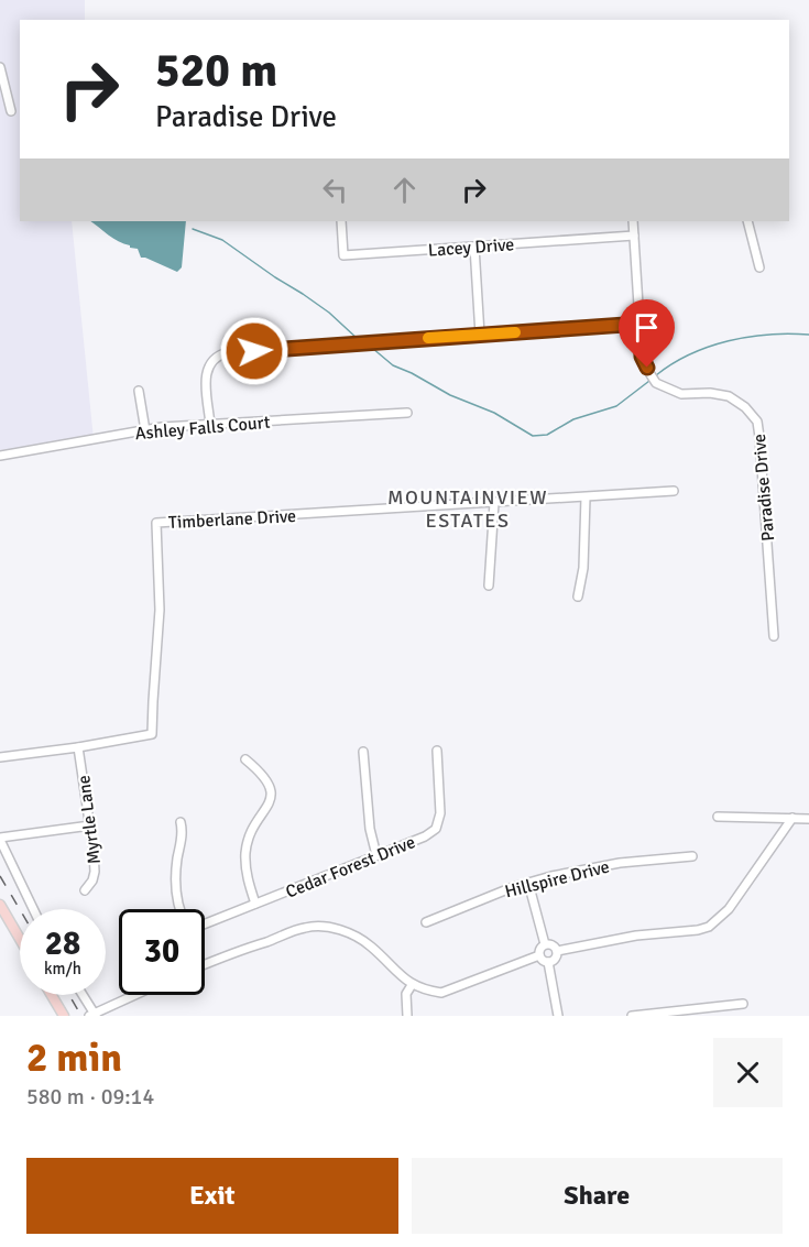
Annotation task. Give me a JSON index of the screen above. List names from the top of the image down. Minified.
{"streets":{"street":["Lacey Drive","Ashley Falls Court","Paradise Drive","Timberlane Drive","Myrtle Lane","Cedar Forest Drive","Hillspire Drive"]},"crossings":[["Lacey Drive","Paradise Drive"],["Timberlane Drive","Myrtle Lane"]],"districts":["MOUNTAINVIEW ESTATES"],"page":{"turn":["520 m","Paradise Drive"],"speed":"28 km/h","limit":"30","heading":["2 min","580 m · 09:14"],"buttons":["Exit","Share"]}}
